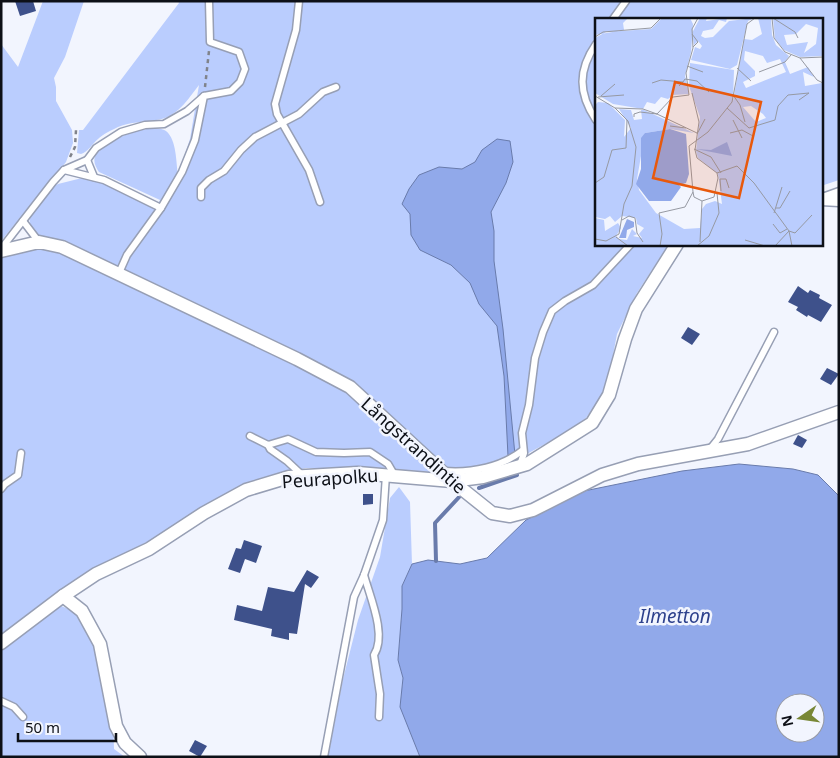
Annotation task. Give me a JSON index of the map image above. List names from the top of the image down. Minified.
{"streets":{"street":["Långstrandintie","Peurapolku"]},"crossings":[["Långstrandintie","Peurapolku"]],"water":["Ilmetton"],"scale_bar":"50 m","north":"left"}
